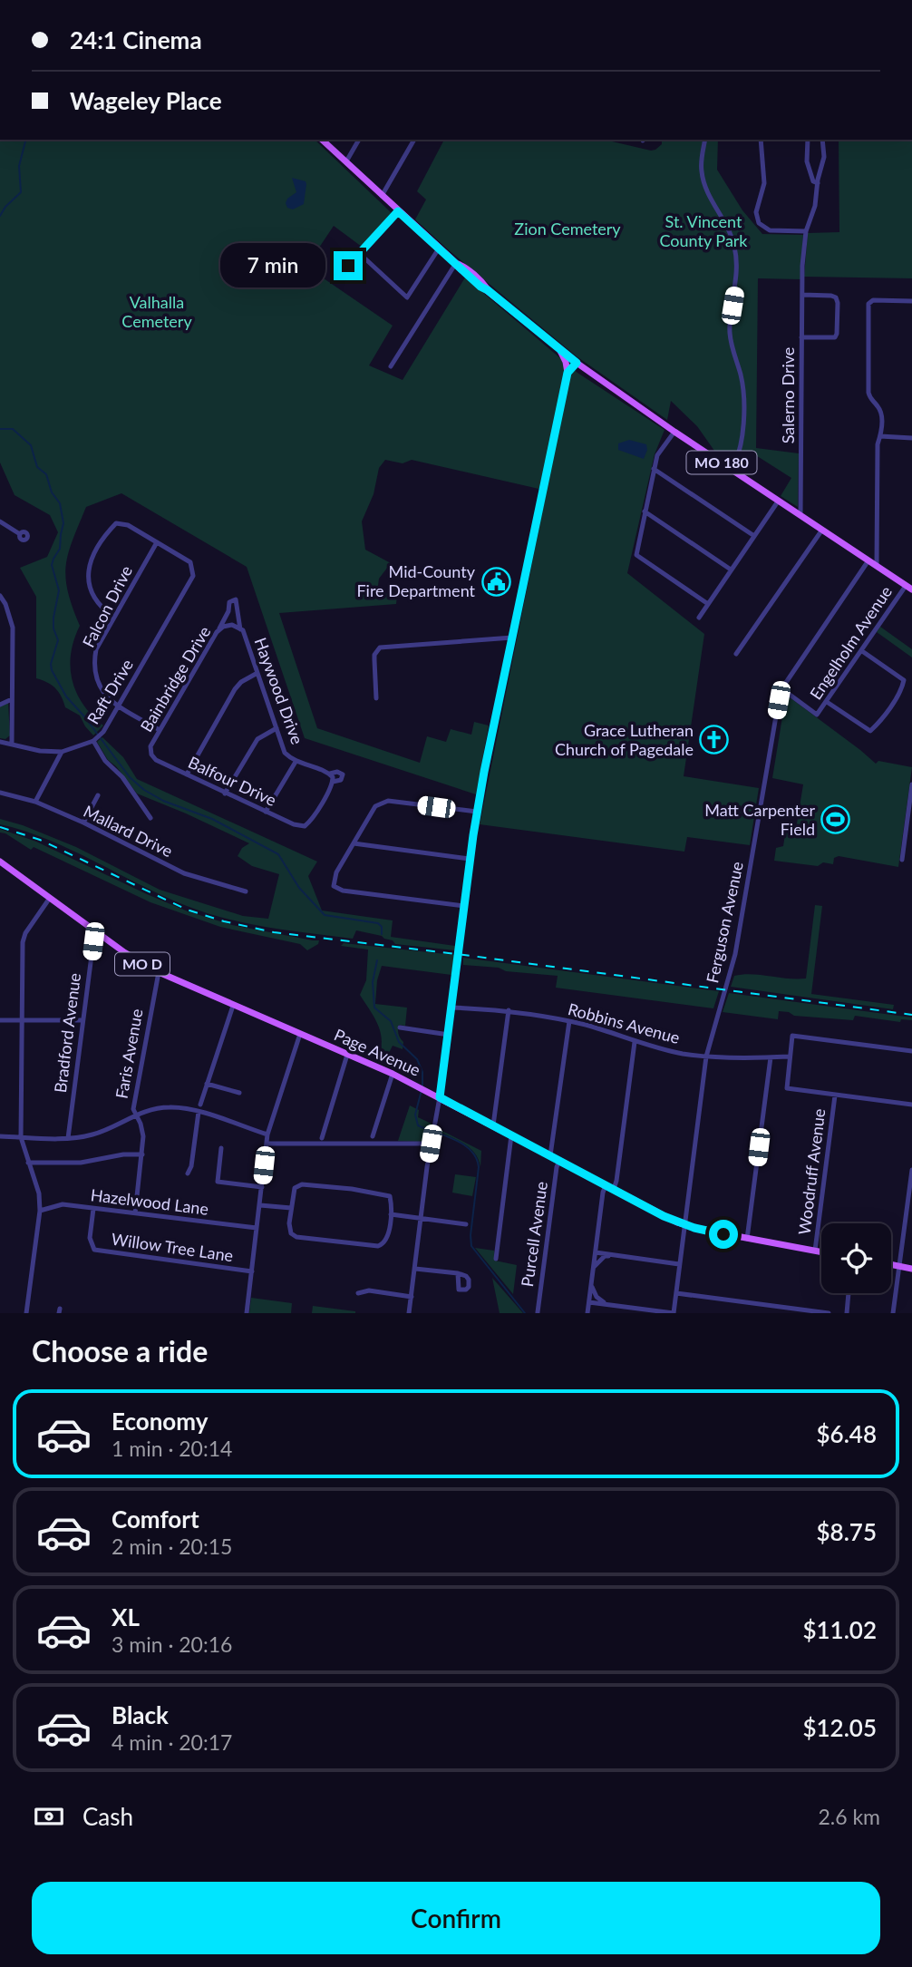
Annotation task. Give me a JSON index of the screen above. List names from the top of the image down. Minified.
{"streets":{"main road":["MO 180","MO D","Page Avenue"],"street":["Salerno Drive","Falcon Drive","Engelholm Avenue","Bainbridge Drive","Haywood Drive","Raft Drive","Balfour Drive","Mallard Drive","Ferguson Avenue","Robbins Avenue","Bradford Avenue","Faris Avenue","Woodruff Avenue","Hazelwood Lane","Purcell Avenue","Willow Tree Lane"]},"crossings":[["Salerno Drive","MO 180"],["MO 180","Engelholm Avenue"],["MO 180","Ferguson Avenue"],["Falcon Drive","Bainbridge Drive"],["Falcon Drive","Raft Drive"],["Engelholm Avenue","Ferguson Avenue"],["Bainbridge Drive","Haywood Drive"],["Bainbridge Drive","Balfour Drive"],["Haywood Drive","Balfour Drive"],["Ferguson Avenue","Robbins Avenue"],["Ferguson Avenue","Page Avenue"],["Bradford Avenue","Page Avenue"],["Page Avenue","Faris Avenue"],["Page Avenue","Woodruff Avenue"],["Page Avenue","Purcell Avenue"],["Faris Avenue","Hazelwood Lane"],["Hazelwood Lane","Willow Tree Lane"]],"parks":["St. Vincent County Park","Zion Cemetery","Valhalla Cemetery"],"places":{"public building":["Mid-County Fire Department"],"church":["Grace Lutheran Church of Pagedale"],"sports":["Matt Carpenter Field"]},"page":{"banner":["24:1 Cinema","Wageley Place"],"bubble":"7 min","heading":"Choose a ride","list":[{"name":"Economy","note":"1 min · 20:14","value":"$6.48"},{"name":"Comfort","note":"2 min · 20:15","value":"$8.75"},{"name":"XL","note":"3 min · 20:16","value":"$11.02"},{"name":"Black","note":"4 min · 20:17","value":"$12.05"}],"pay":["Cash","2.6 km"],"buttons":"Confirm"}}
